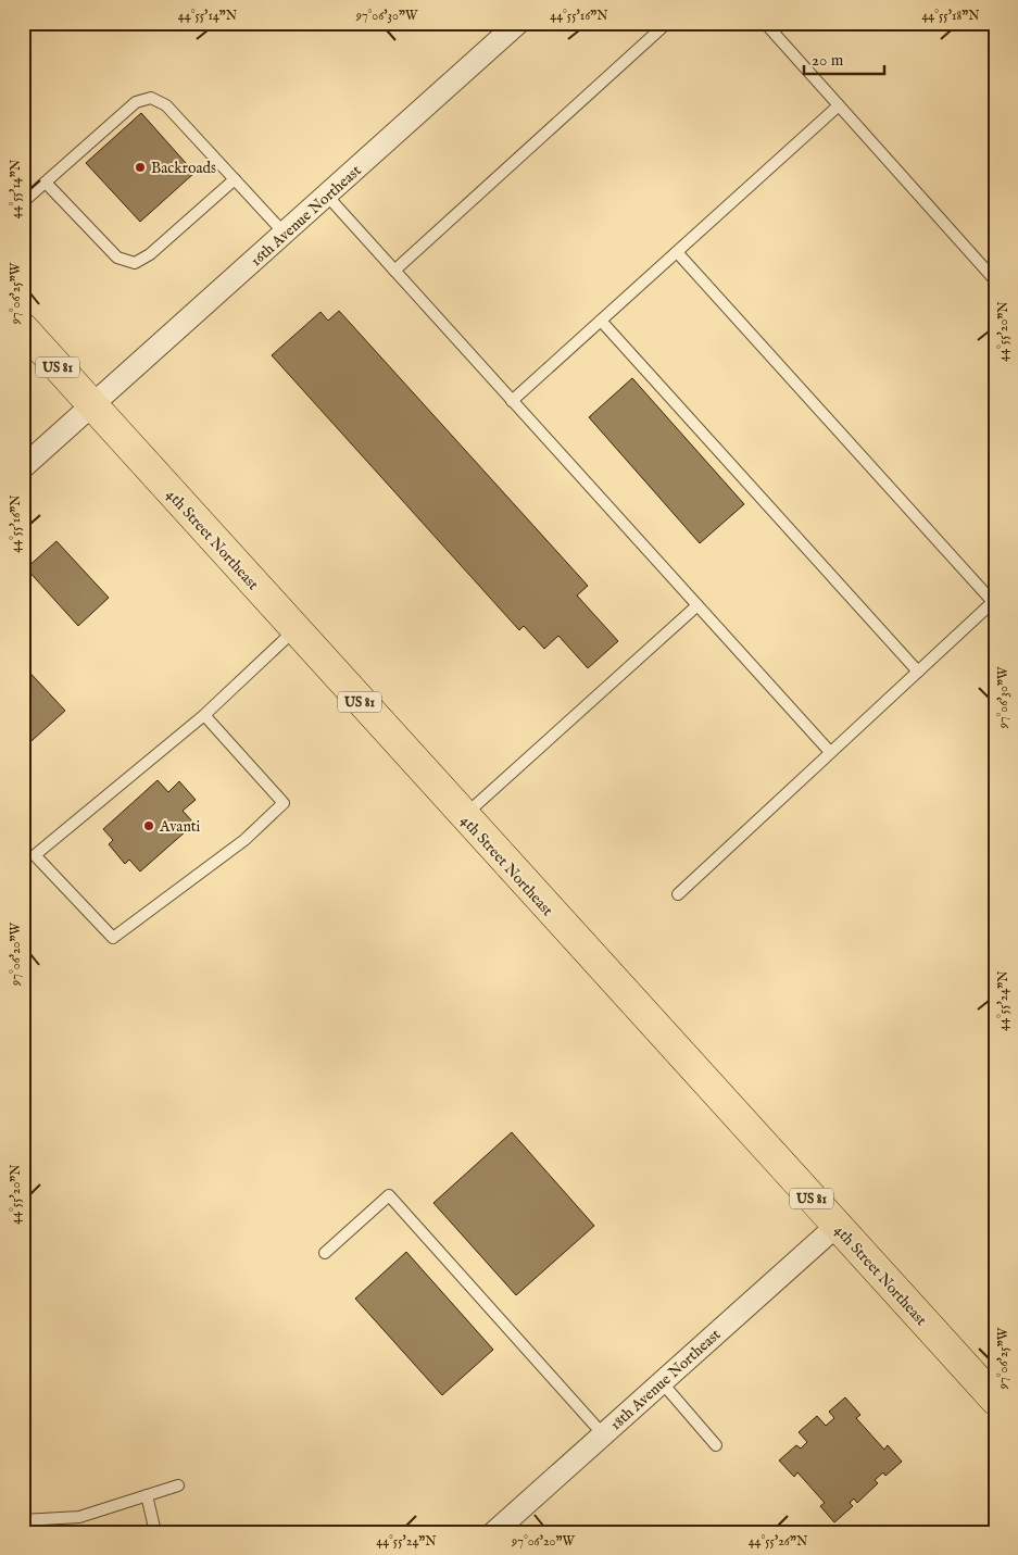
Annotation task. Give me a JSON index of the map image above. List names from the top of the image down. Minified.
{"streets":{"main road":["US 81","4th Street Northeast"],"street":["16th Avenue Northeast","18th Avenue Northeast"]},"crossings":[["16th Avenue Northeast","4th Street Northeast"],["4th Street Northeast","18th Avenue Northeast"]],"places":["Backroads","Avanti"],"scale_bar":"20 m","coordinates":["44°55'14\"N","97°06'30\"W","44°55'16\"N","44°55'18\"N","97°06'25\"W","44°55'20\"N","97°06'20\"W","44°55'24\"N","44°55'26\"N"]}
